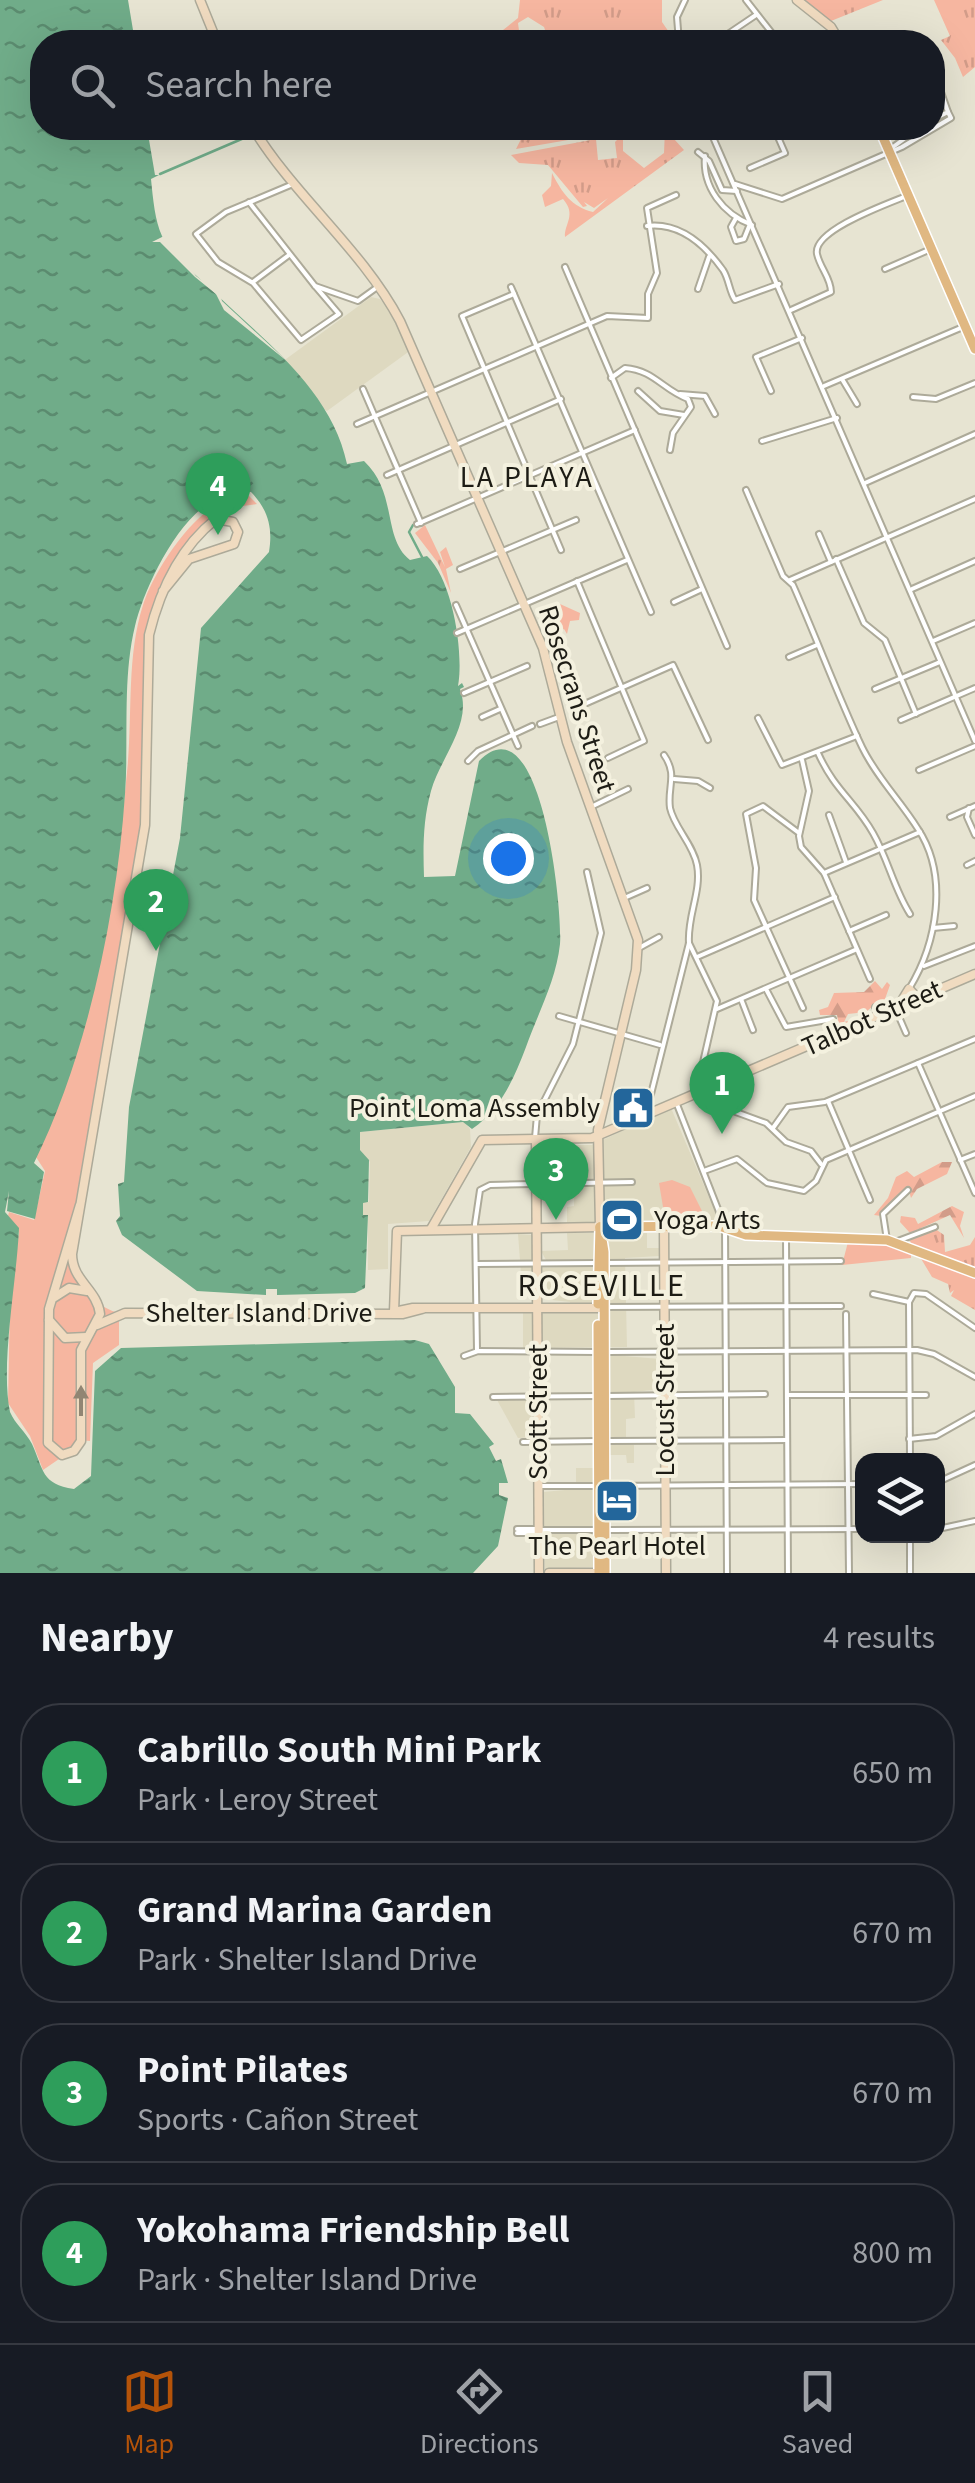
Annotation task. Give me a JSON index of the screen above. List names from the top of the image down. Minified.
{"streets":{"main road":["Rosecrans Street"],"street":["Talbot Street","Shelter Island Drive","Locust Street","Scott Street"]},"crossings":[["Rosecrans Street","Talbot Street"],["Rosecrans Street","Shelter Island Drive"],["Talbot Street","Scott Street"],["Shelter Island Drive","Scott Street"]],"districts":["LA PLAYA","ROSEVILLE"],"places":{"public building":["Point Loma Assembly"],"sports":["Yoga Arts"],"hotel":["The Pearl Hotel"]},"page":{"search":"Search here","pins":["4","2","1","3"],"heading":["Nearby","4 results"],"list":[{"mark":"1","name":"Cabrillo South Mini Park","note":"Park · Leroy Street","value":"650 m"},{"mark":"2","name":"Grand Marina Garden","note":"Park · Shelter Island Drive","value":"670 m"},{"mark":"3","name":"Point Pilates","note":"Sports · Cañon Street","value":"670 m"},{"mark":"4","name":"Yokohama Friendship Bell","note":"Park · Shelter Island Drive","value":"800 m"}],"nav":["Map","Directions","Saved"]}}
